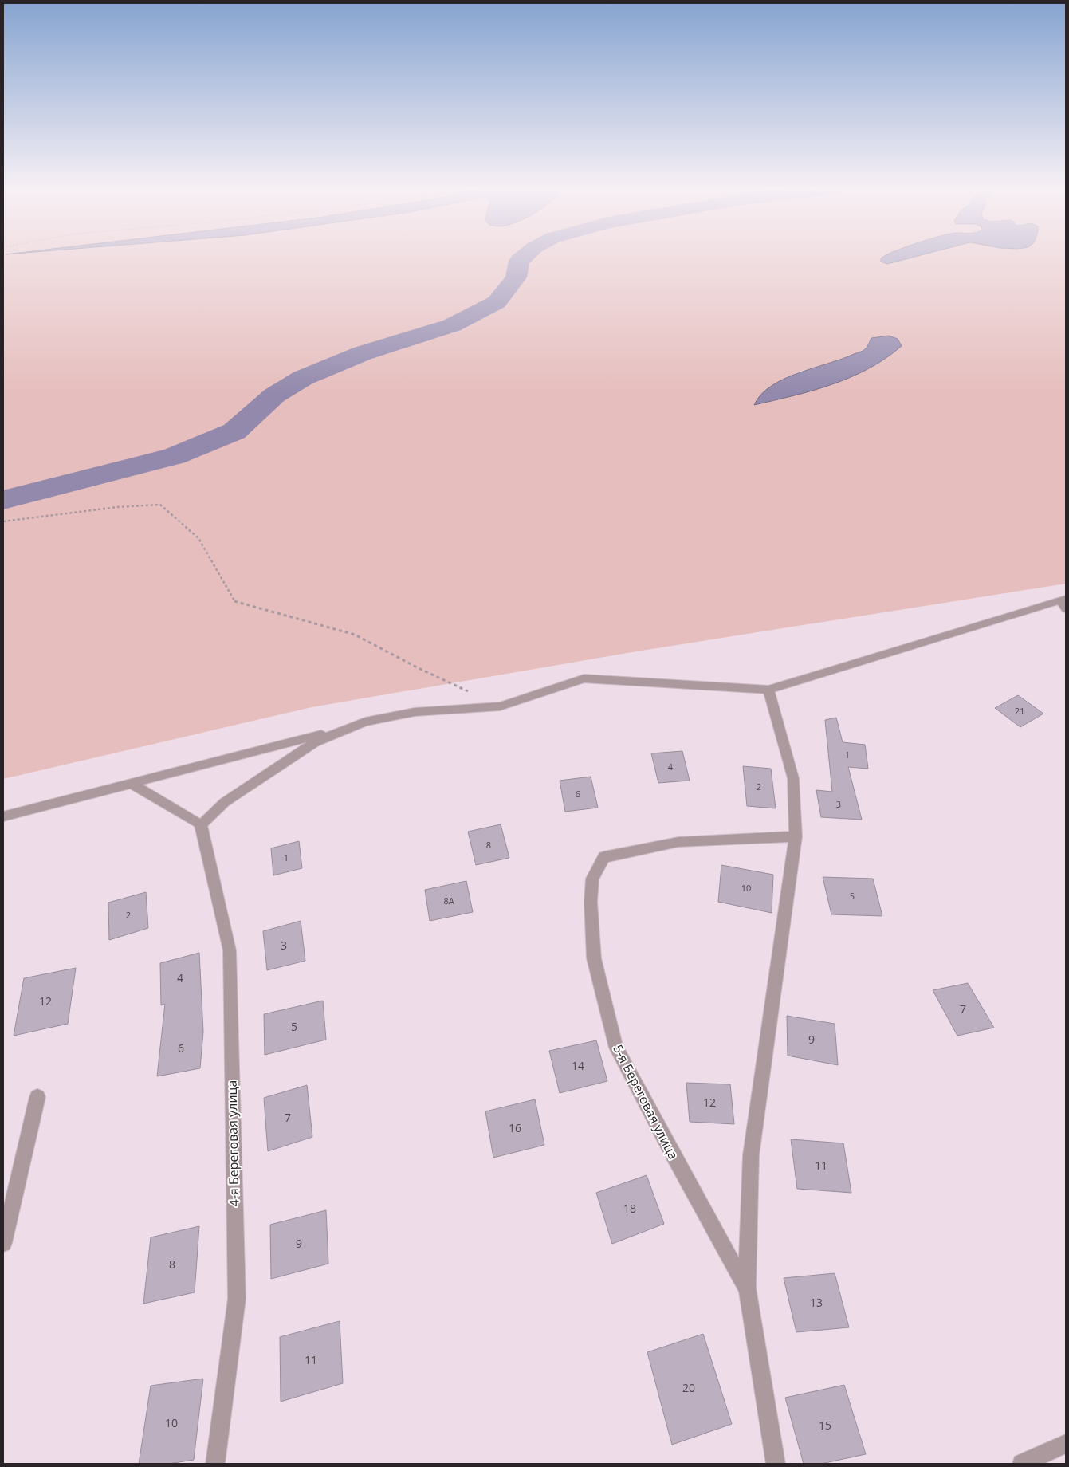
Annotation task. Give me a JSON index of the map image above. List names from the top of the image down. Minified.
{"streets":{"street":["5-я Береговая улица","4-я Береговая улица"]},"house_numbers":["21","1","4","2","6","3","8","1","10","5","8А","2","3","4","12","7","5","9","6","14","12","7","16","11","18","9","8","13","11","20","10","15"]}
